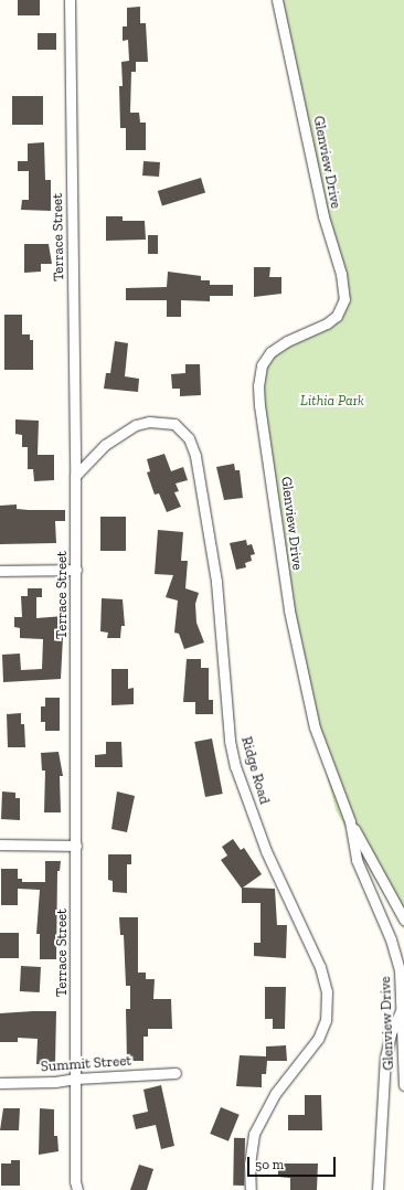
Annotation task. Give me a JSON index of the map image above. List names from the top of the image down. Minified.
{"streets":{"street":["Glenview Drive","Terrace Street","Ridge Road","Summit Street"]},"crossings":[["Terrace Street","Ridge Road"],["Terrace Street","Summit Street"]],"parks":["Lithia Park"],"scale_bar":"50 m"}
